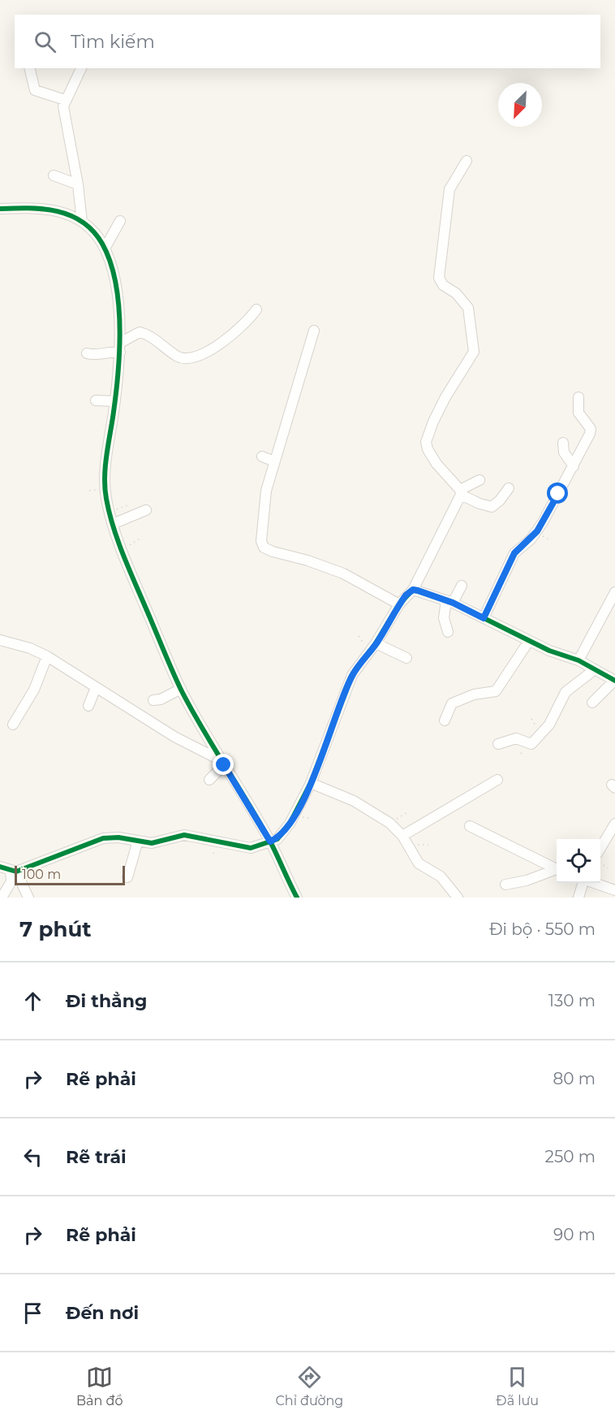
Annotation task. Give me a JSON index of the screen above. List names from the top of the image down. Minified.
{"scale_bar":"100 m","north":"bottom left","page":{"search":"Tìm kiếm","scale":"100 m","heading":["7 phút","Đi bộ · 550 m"],"list":[["Đi thẳng","130 m"],["Rẽ phải","80 m"],["Rẽ trái","250 m"],["Rẽ phải","90 m"],"Đến nơi"],"nav":["Bản đồ","Chỉ đường","Đã lưu"]}}
